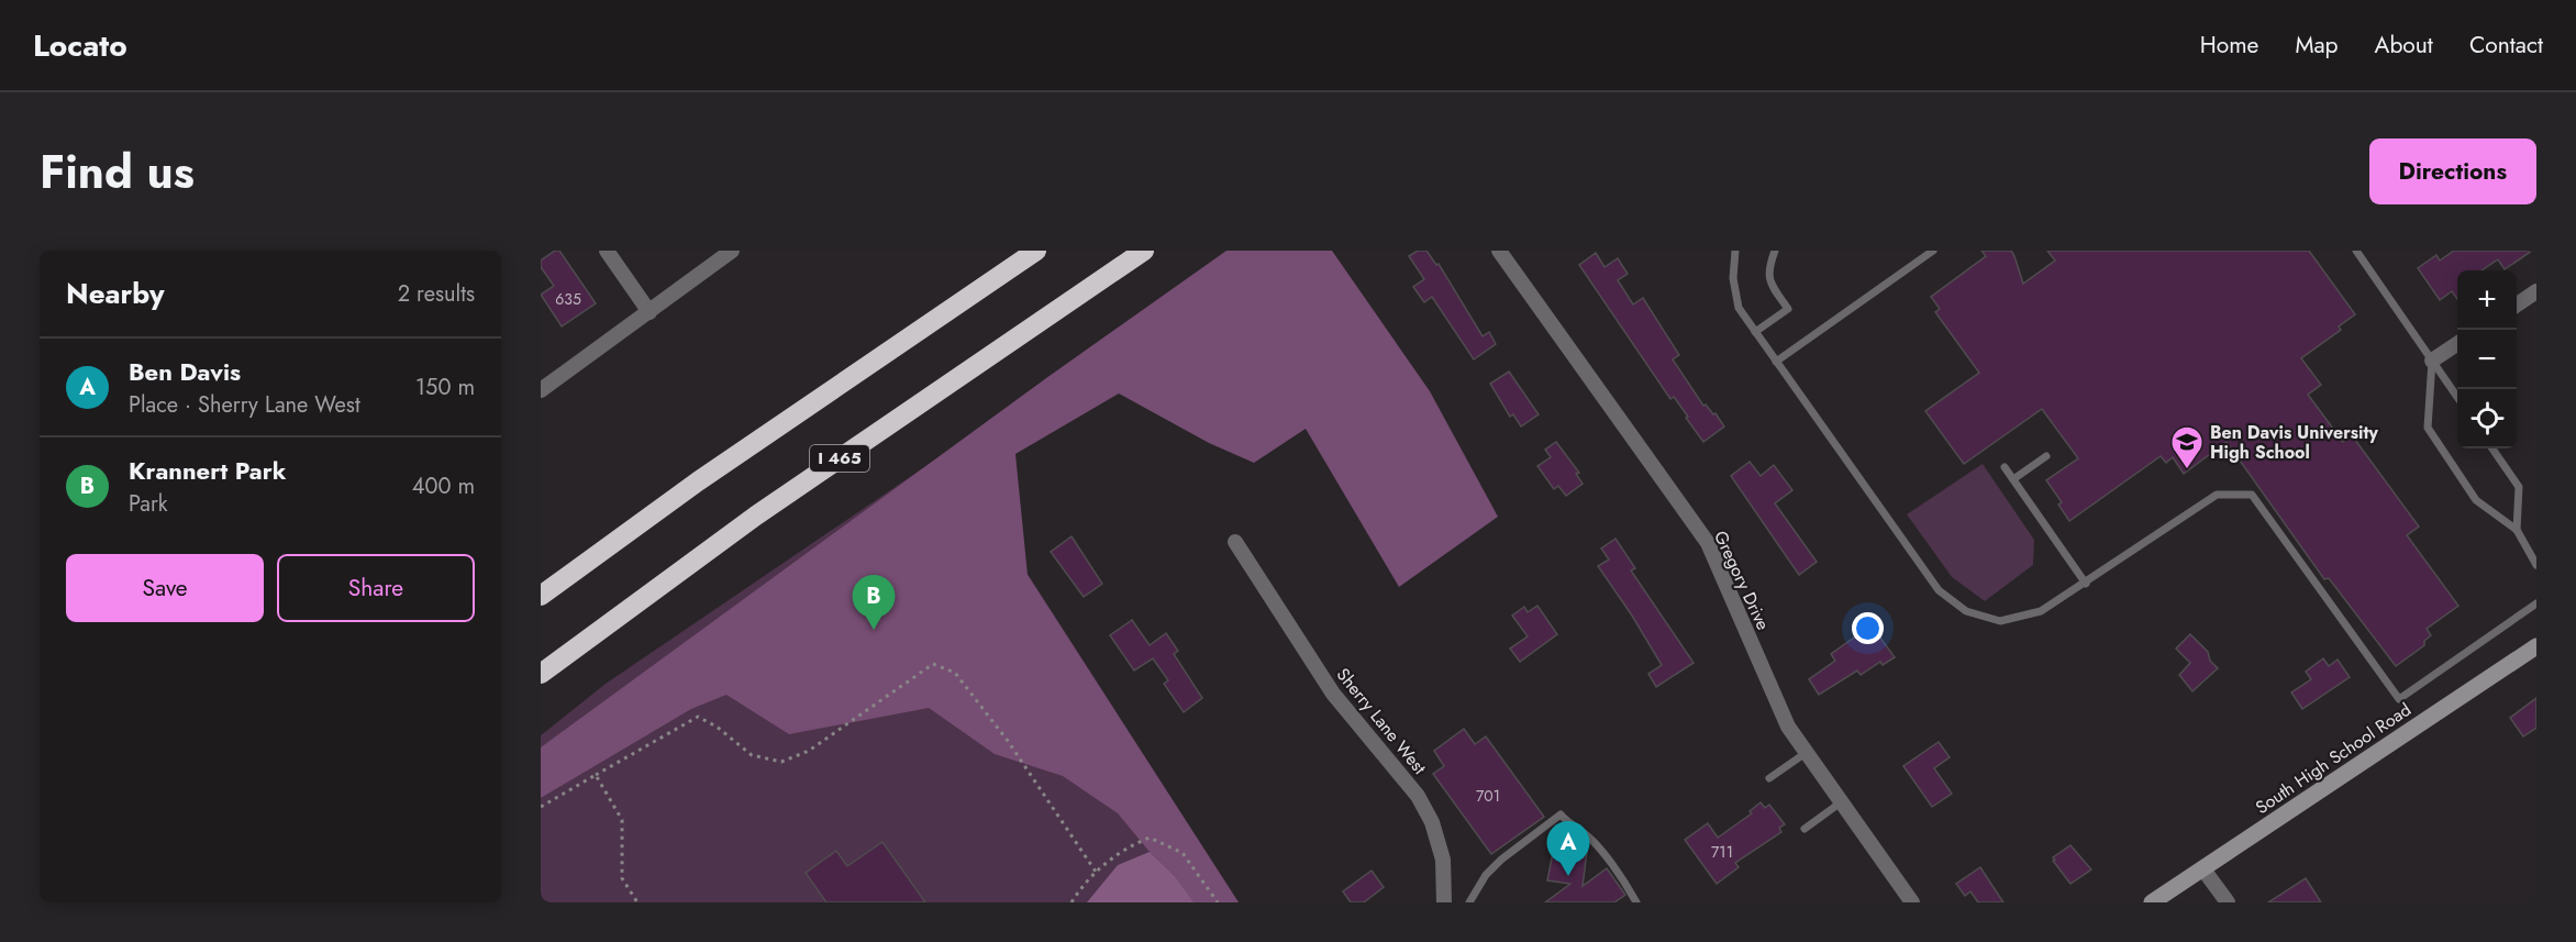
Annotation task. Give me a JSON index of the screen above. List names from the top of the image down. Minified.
{"streets":{"highway":["I 465"],"street":["Gregory Drive","Sherry Lane West","South High School Road"]},"places":{"school or university":["Ben Davis University High School"]},"house_numbers":["635","701","711"],"page":{"header":"Locato","nav":["Home","Map","About","Contact"],"title":"Find us","buttons":["Directions",["Save","Share"]],"heading":["Nearby","2 results"],"map_buttons":["+","−"],"list":[{"mark":"A","name":"Ben Davis","note":"Place · Sherry Lane West","value":"150 m"},{"mark":"B","name":"Krannert Park","note":"Park","value":"400 m"}],"pins":["B","A"]}}
